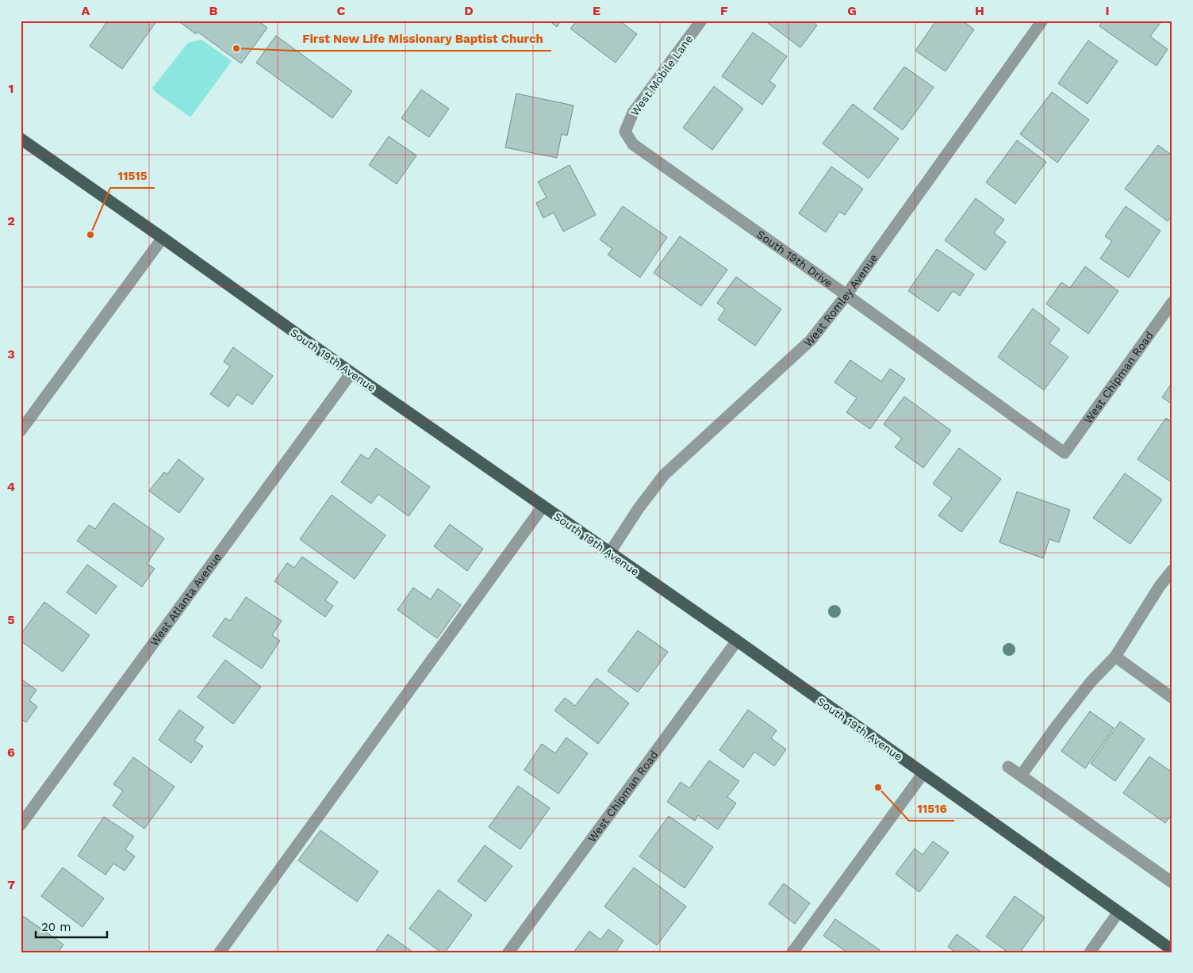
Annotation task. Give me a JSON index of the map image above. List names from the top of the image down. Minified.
{"streets":{"main road":["South 19th Avenue"],"street":["West Mobile Lane","South 19th Drive","West Romley Avenue","West Chipman Road","West Atlanta Avenue"]},"crossings":[["West Mobile Lane","South 19th Drive"],["South 19th Drive","West Romley Avenue"],["South 19th Drive","West Chipman Road"],["West Romley Avenue","South 19th Avenue"],["South 19th Avenue","West Chipman Road"],["South 19th Avenue","West Atlanta Avenue"]],"places":["First New Life Missionary Baptist Church","11515","11516"],"scale_bar":"20 m","grid":{"columns":["A","B","C","D","E","F","G","H","I"],"rows":["1","2","3","4","5","6","7"]}}
